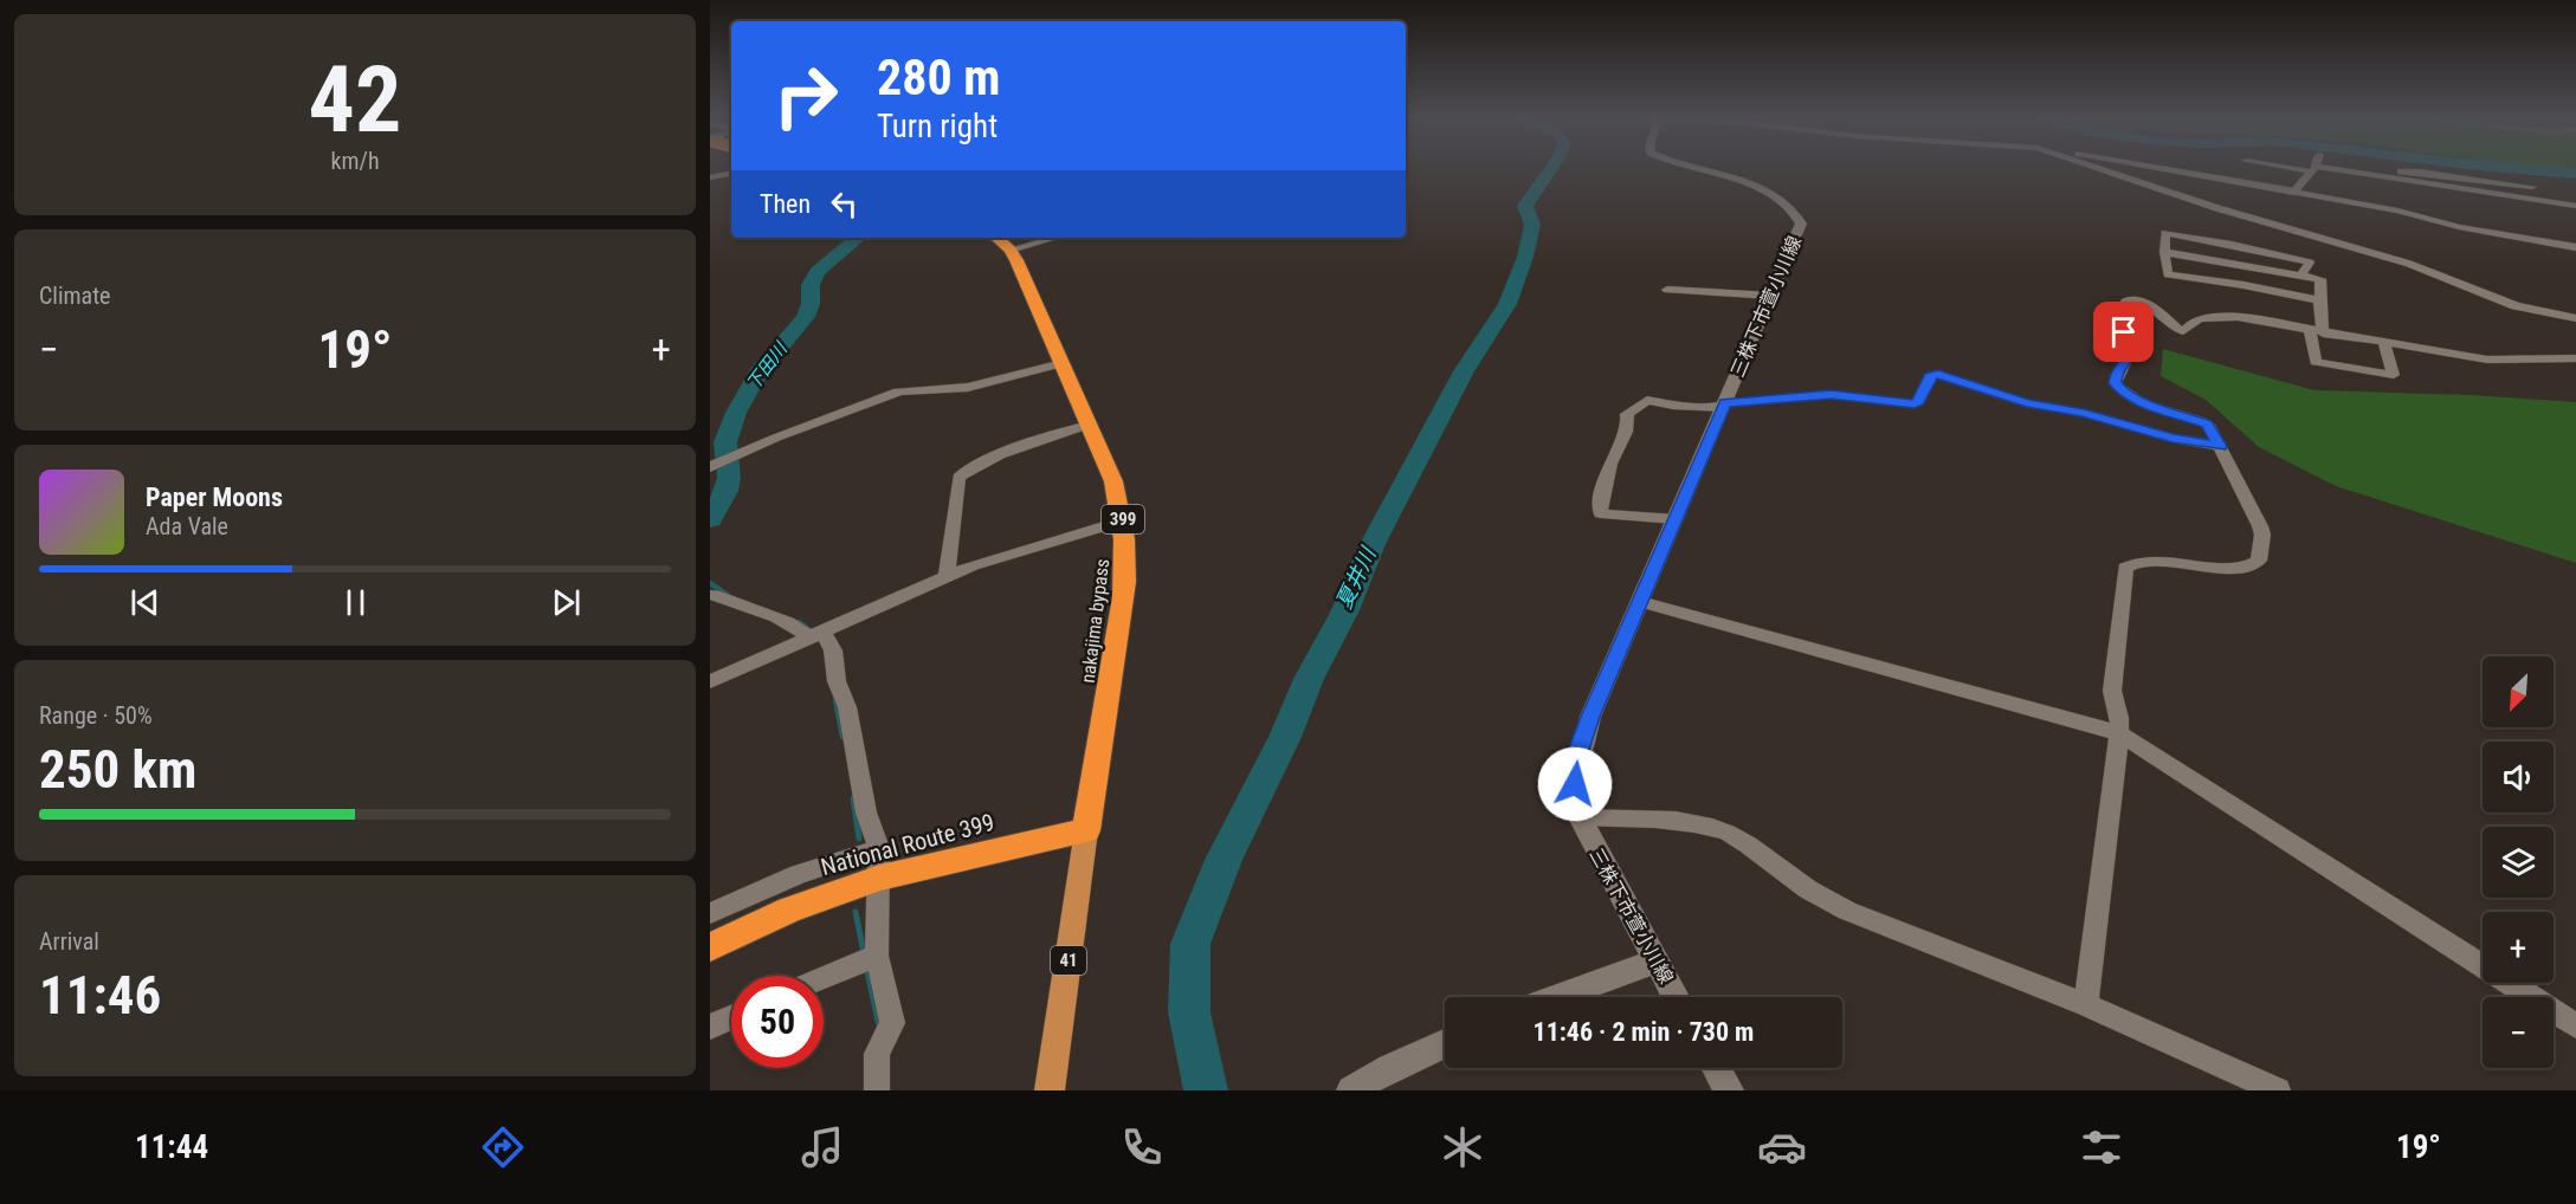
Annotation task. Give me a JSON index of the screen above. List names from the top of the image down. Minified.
{"streets":{"highway":["399","nakajima bypass","National Route 399"],"main road":["41"],"street":["三株下市萱小川線"]},"crossings":[["nakajima bypass","National Route 399"],["nakajima bypass","41"],["National Route 399","41"]],"water":["下田川","夏井川"],"north":"bottom left","page":{"tile":[["42","km/h"],"Climate",["Range · 50%","250 km"],["Arrival","11:46"]],"turn":["280 m","Turn right"],"then":"Then","heat":["−","19°","+"],"song":["Paper Moons","Ada Vale"],"map_buttons":["+","−"],"limit":"50","trip":"11:46 · 2 min · 730 m","tabs":["11:44","19°"]}}
